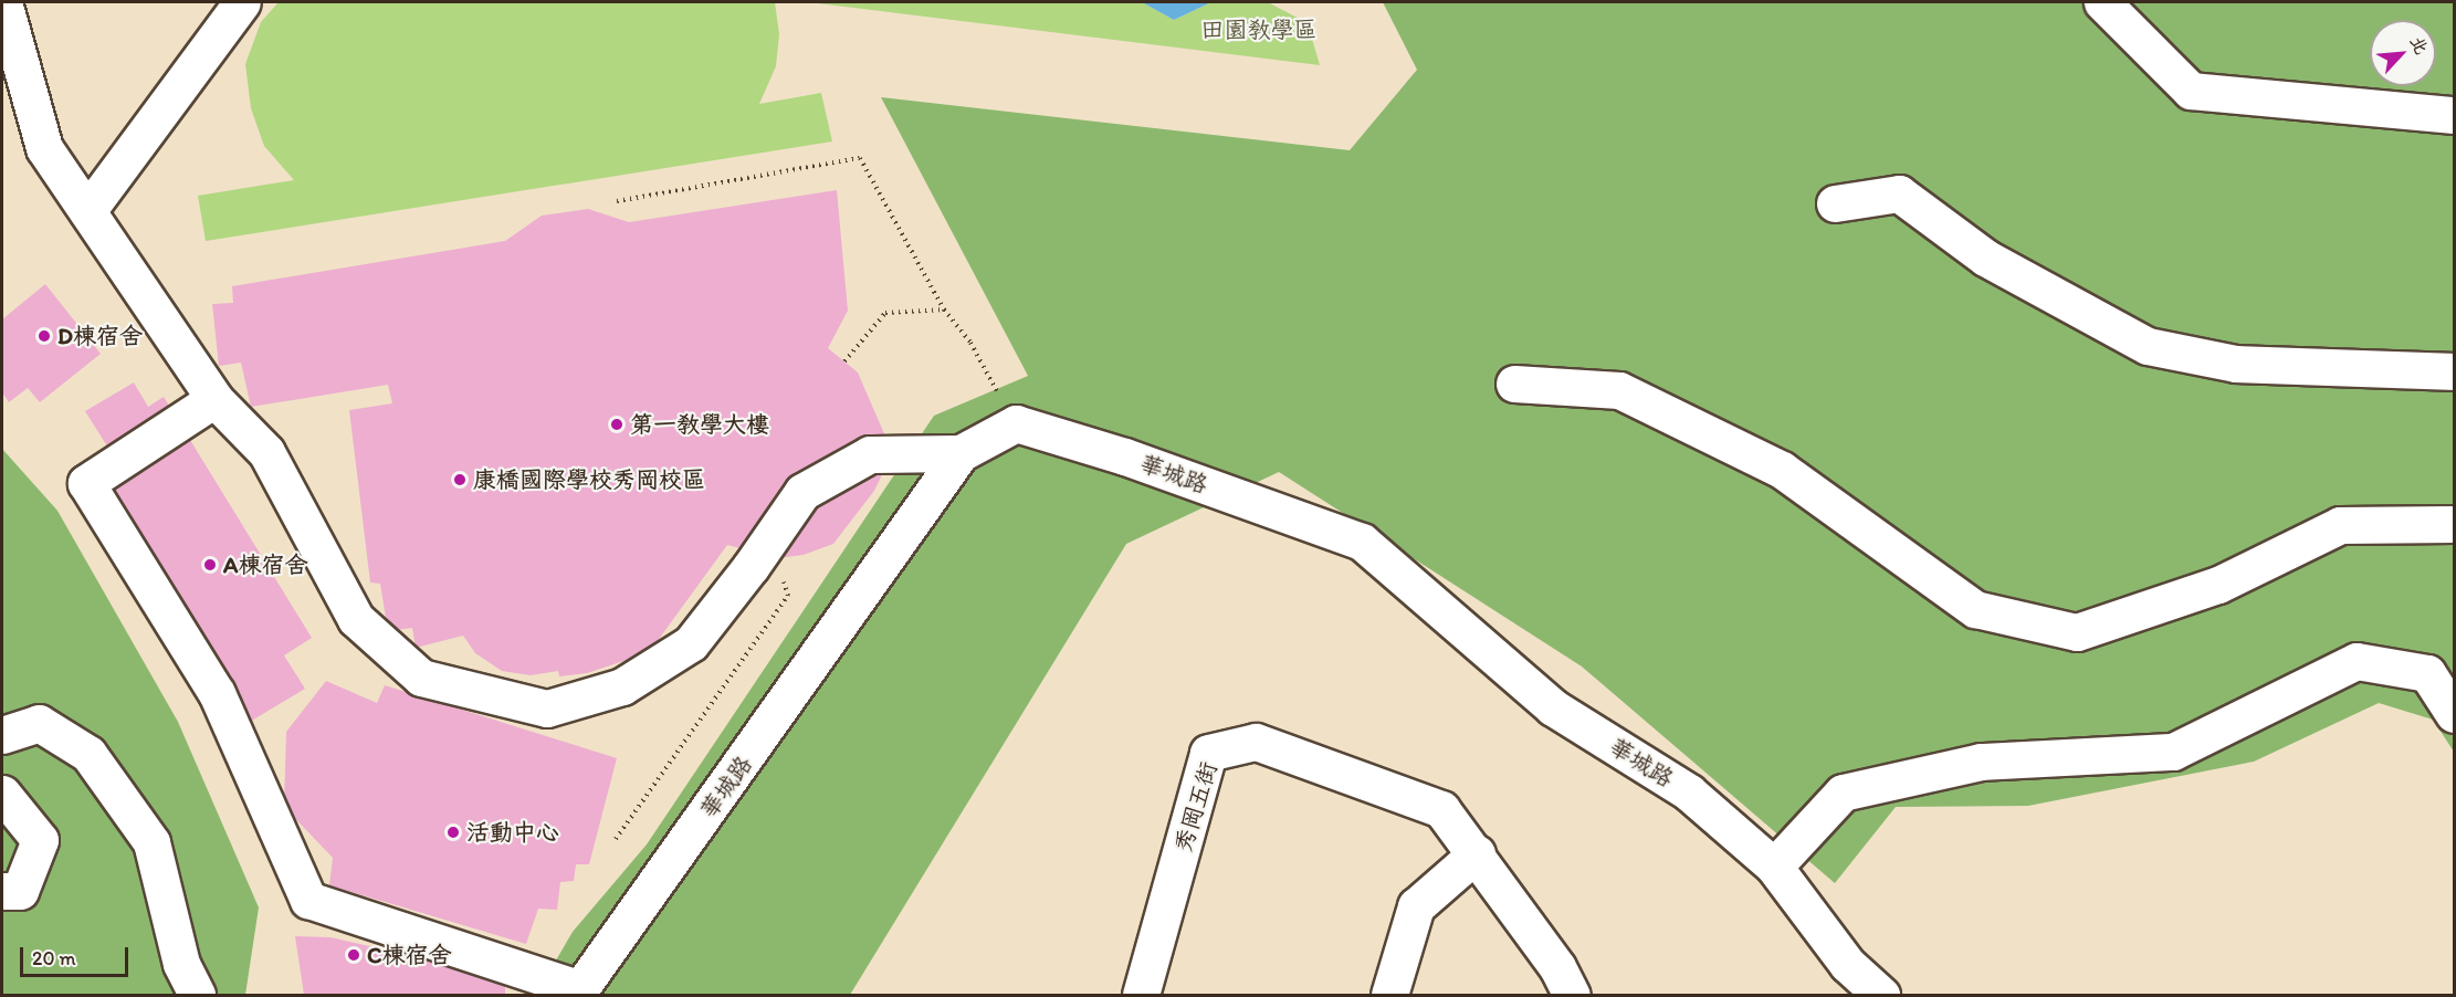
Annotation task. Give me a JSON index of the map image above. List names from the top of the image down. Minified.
{"streets":{"street":["華城路","秀岡五街"]},"parks":["田園教學區"],"places":["D棟宿舍","第一教學大樓","康橋國際學校秀岡校區","A棟宿舍","活動中心","C棟宿舍"],"scale_bar":"20 m","north":"top right"}
